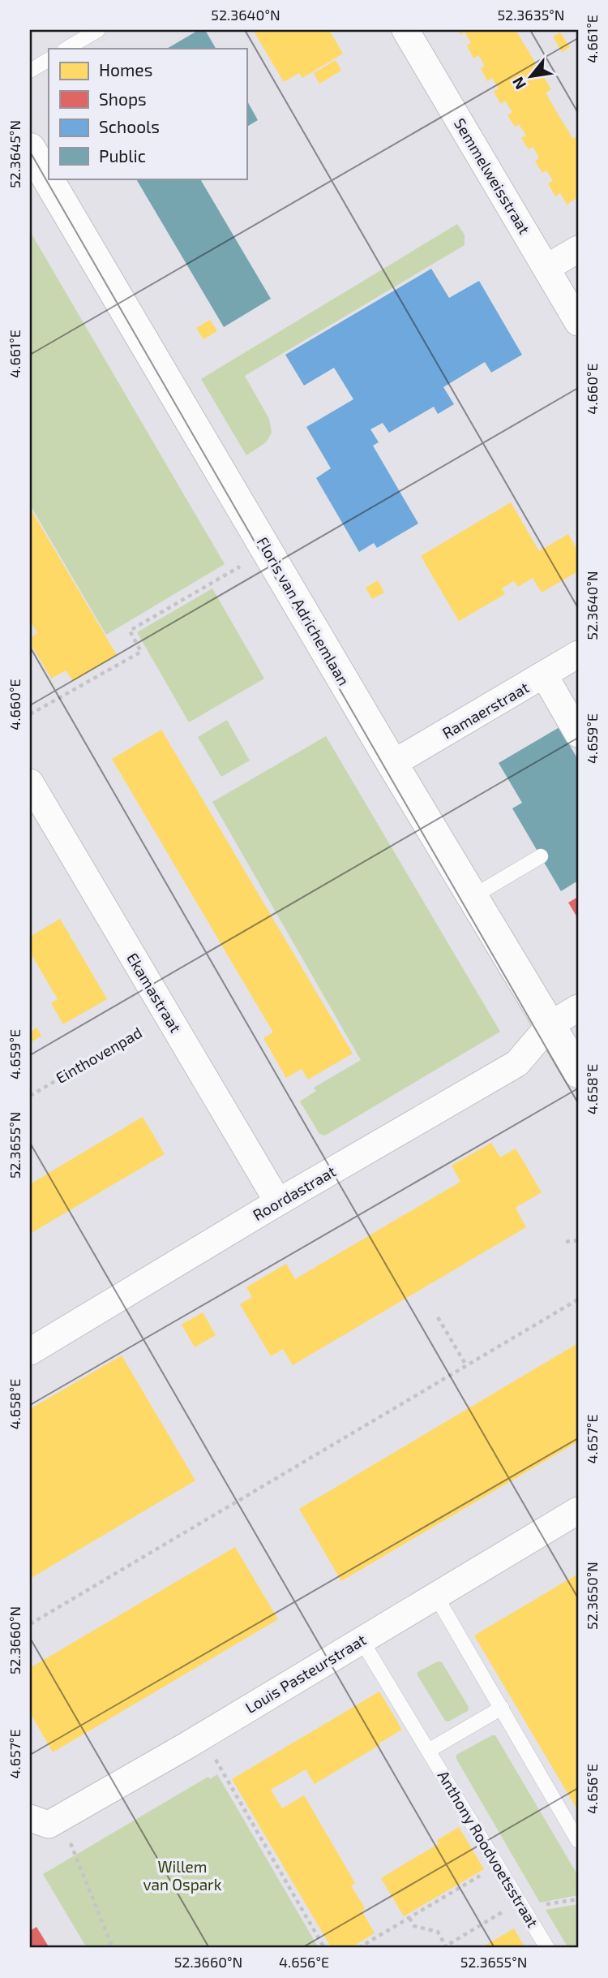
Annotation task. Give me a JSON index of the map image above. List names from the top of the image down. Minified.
{"streets":{"street":["Semmelweisstraat","Floris van Adrichemlaan","Ramaerstraat","Ekamastraat","Roordastraat","Louis Pasteurstraat"],"lane":["Anthony Roodvoetsstraat"],"path":["Einthovenpad"]},"crossings":[["Floris van Adrichemlaan","Ramaerstraat"],["Floris van Adrichemlaan","Roordastraat"],["Ekamastraat","Einthovenpad"],["Ekamastraat","Roordastraat"],["Louis Pasteurstraat","Anthony Roodvoetsstraat"]],"parks":["Willem van Ospark"],"legend":["Homes","Shops","Schools","Public"],"north":"bottom left","coordinates":["52.3640°N","52.3635°N","4.661°E","52.3645°N","4.660°E","4.659°E","4.658°E","52.3655°N","4.657°E","52.3650°N","52.3660°N","4.656°E"]}
